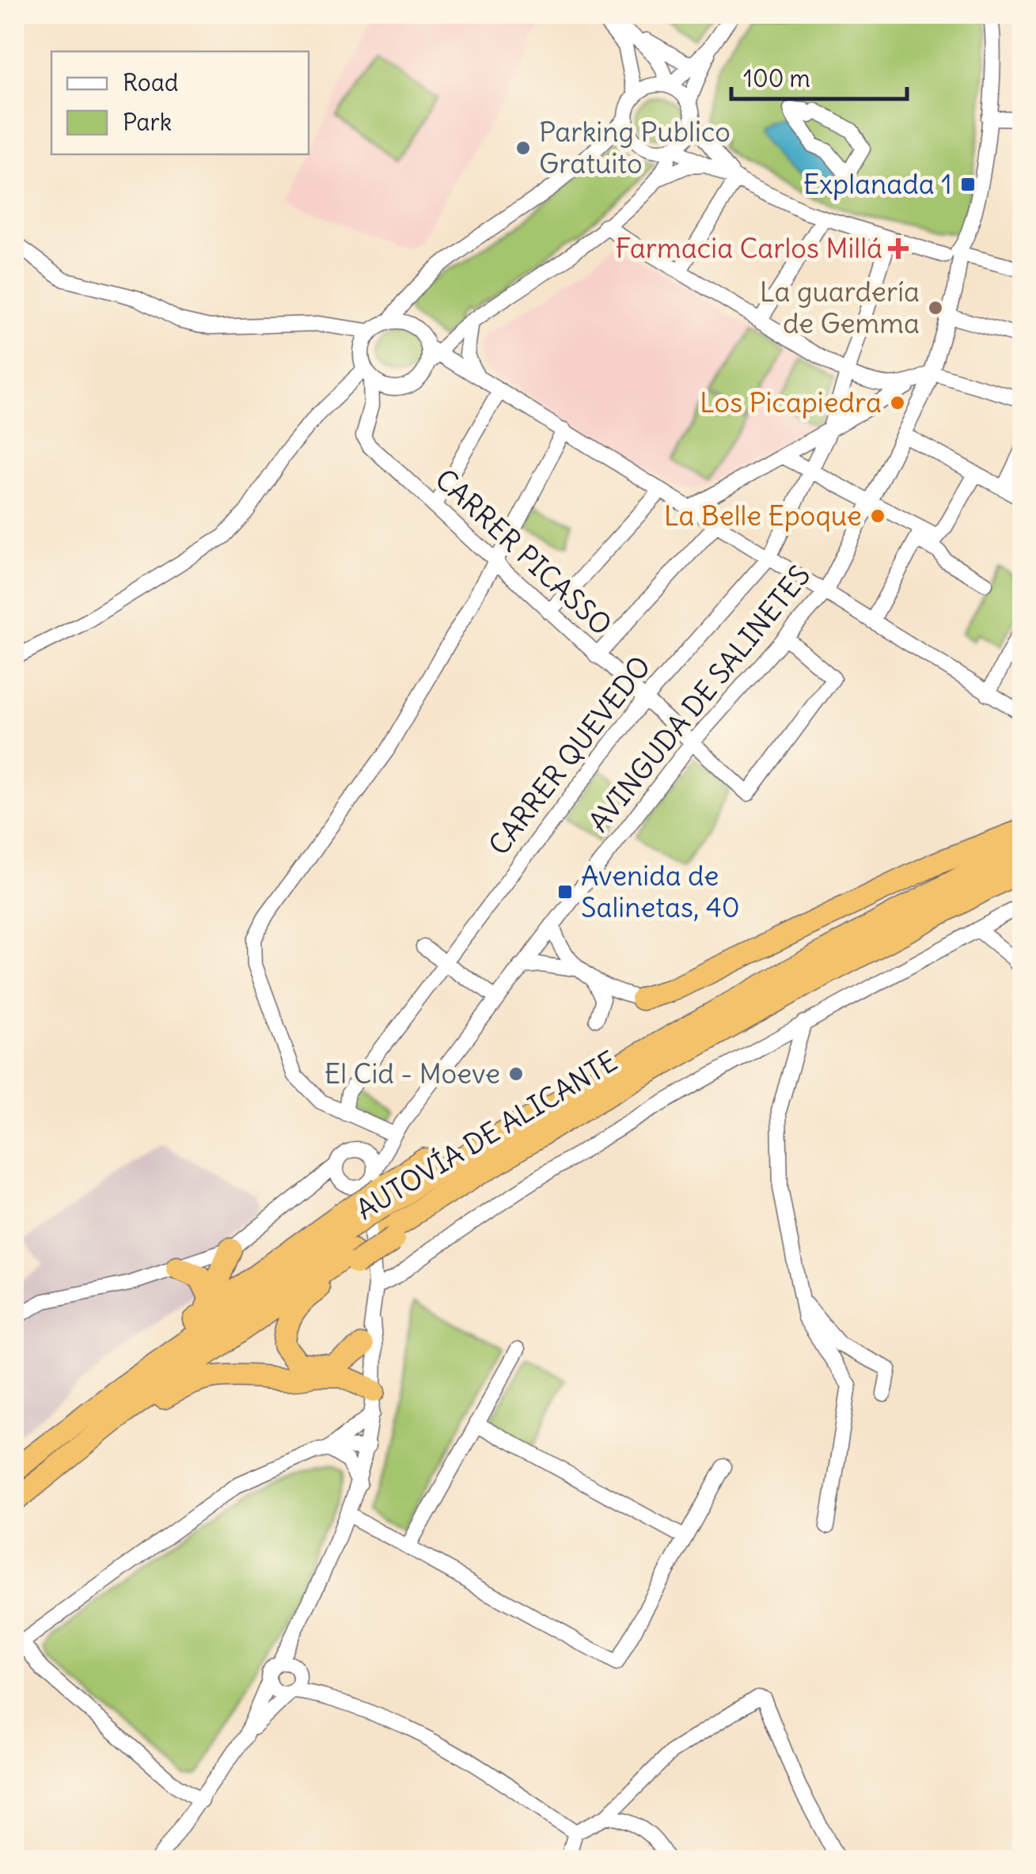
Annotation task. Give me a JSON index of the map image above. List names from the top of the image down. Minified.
{"streets":{"highway":["AUTOVÍA DE ALICANTE"],"street":["CARRER PICASSO","AVINGUDA DE SALINETES","CARRER QUEVEDO"]},"crossings":[["CARRER PICASSO","AVINGUDA DE SALINETES"],["CARRER PICASSO","CARRER QUEVEDO"],["AVINGUDA DE SALINETES","AUTOVÍA DE ALICANTE"]],"places":{"other":["Parking Publico Gratuito","La guardería de Gemma","Los Picapiedra","La Belle Epoque","El Cid - Moeve"],"transit":["Explanada 1","Avenida de Salinetas, 40"],"health":["Farmacia Carlos Millá"]},"legend":["Road","Park"],"scale_bar":"100 m"}
